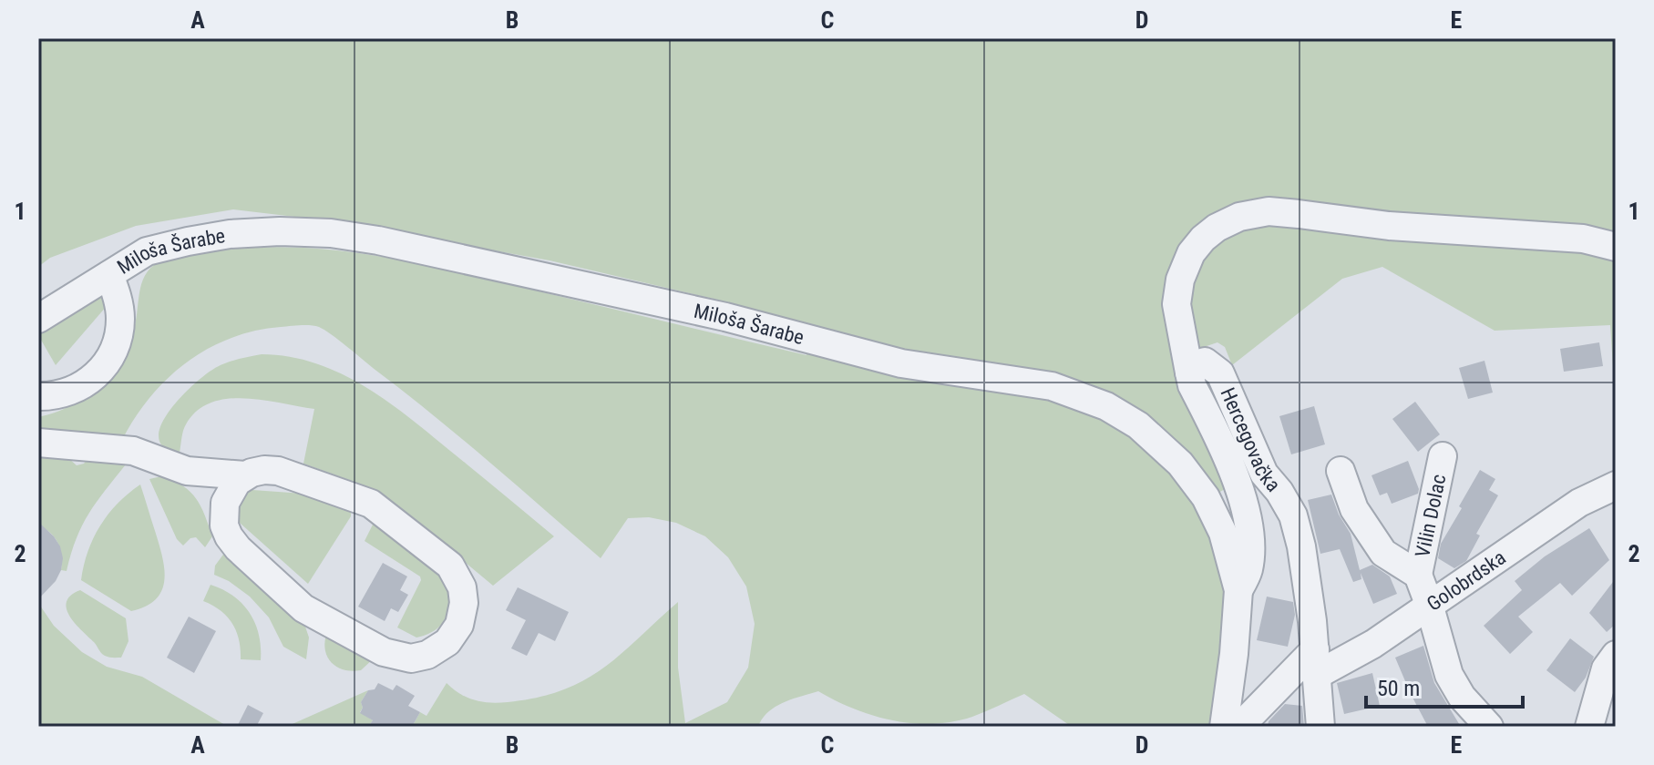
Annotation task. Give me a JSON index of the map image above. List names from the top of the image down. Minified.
{"streets":{"street":["Miloša Šarabe","Hercegovačka","Vilin Dolac","Golobrdska"]},"crossings":[["Miloša Šarabe","Hercegovačka"],["Hercegovačka","Golobrdska"],["Vilin Dolac","Golobrdska"]],"scale_bar":"50 m","grid":{"columns":["A","B","C","D","E"],"rows":["1","2"]}}
